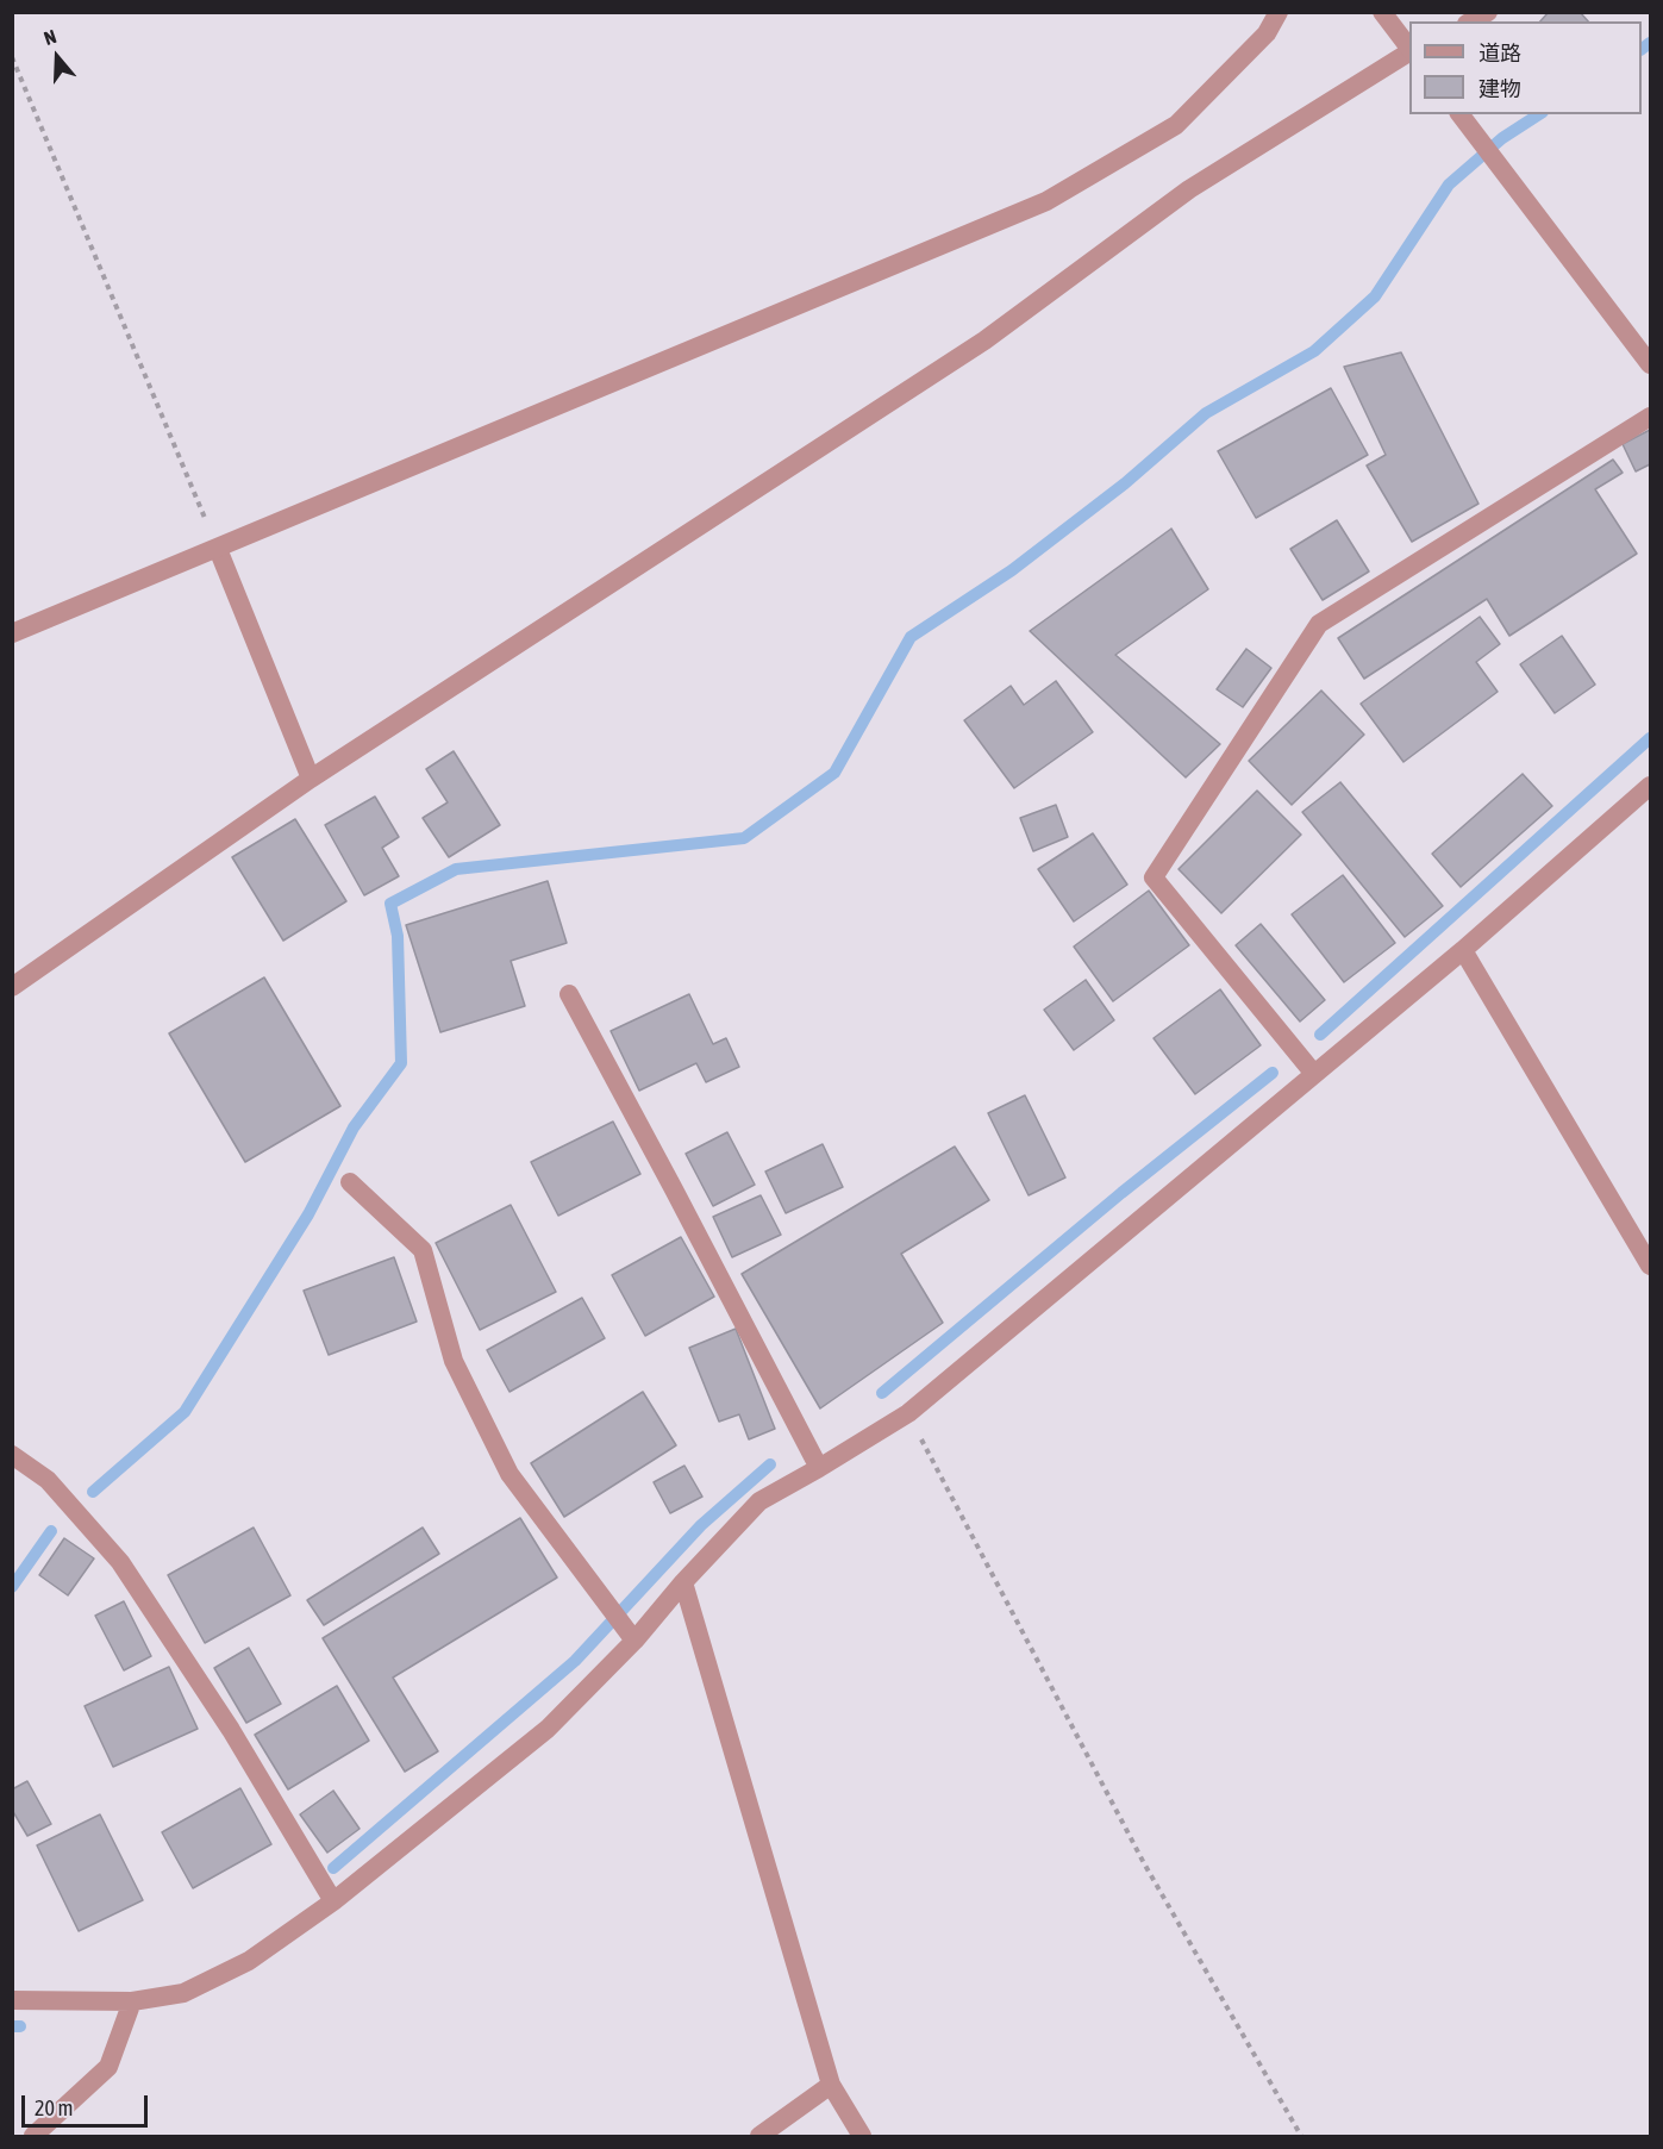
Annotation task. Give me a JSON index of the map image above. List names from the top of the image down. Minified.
{"legend":["道路","建物"],"scale_bar":"20 m","north":"top"}
